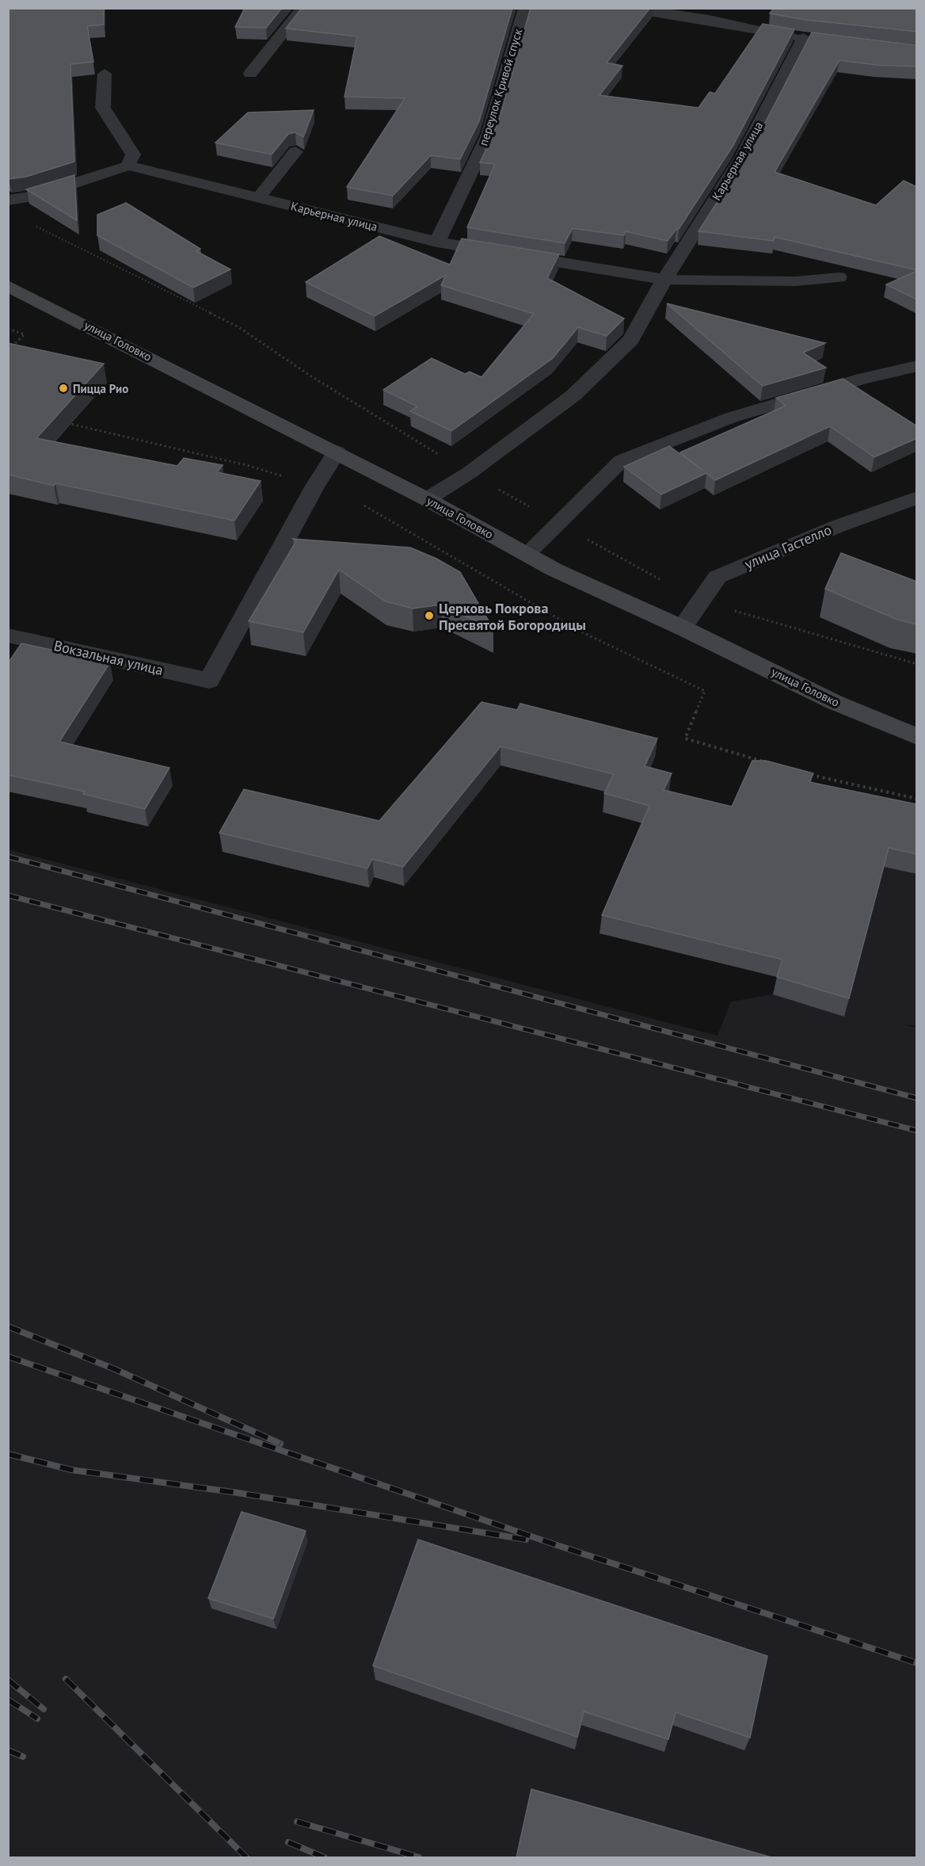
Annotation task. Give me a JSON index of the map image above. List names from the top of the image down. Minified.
{"streets":{"main road":["улица Головко"],"street":["переулок Кривой спуск","Карьерная улица","улица Гастелло","Вокзальная улица"]},"crossings":[["переулок Кривой спуск","Карьерная улица"],["Карьерная улица","улица Головко"],["улица Головко","улица Гастелло"]],"places":["Пицца Рио","Церковь Покрова Пресвятой Богородицы"]}
